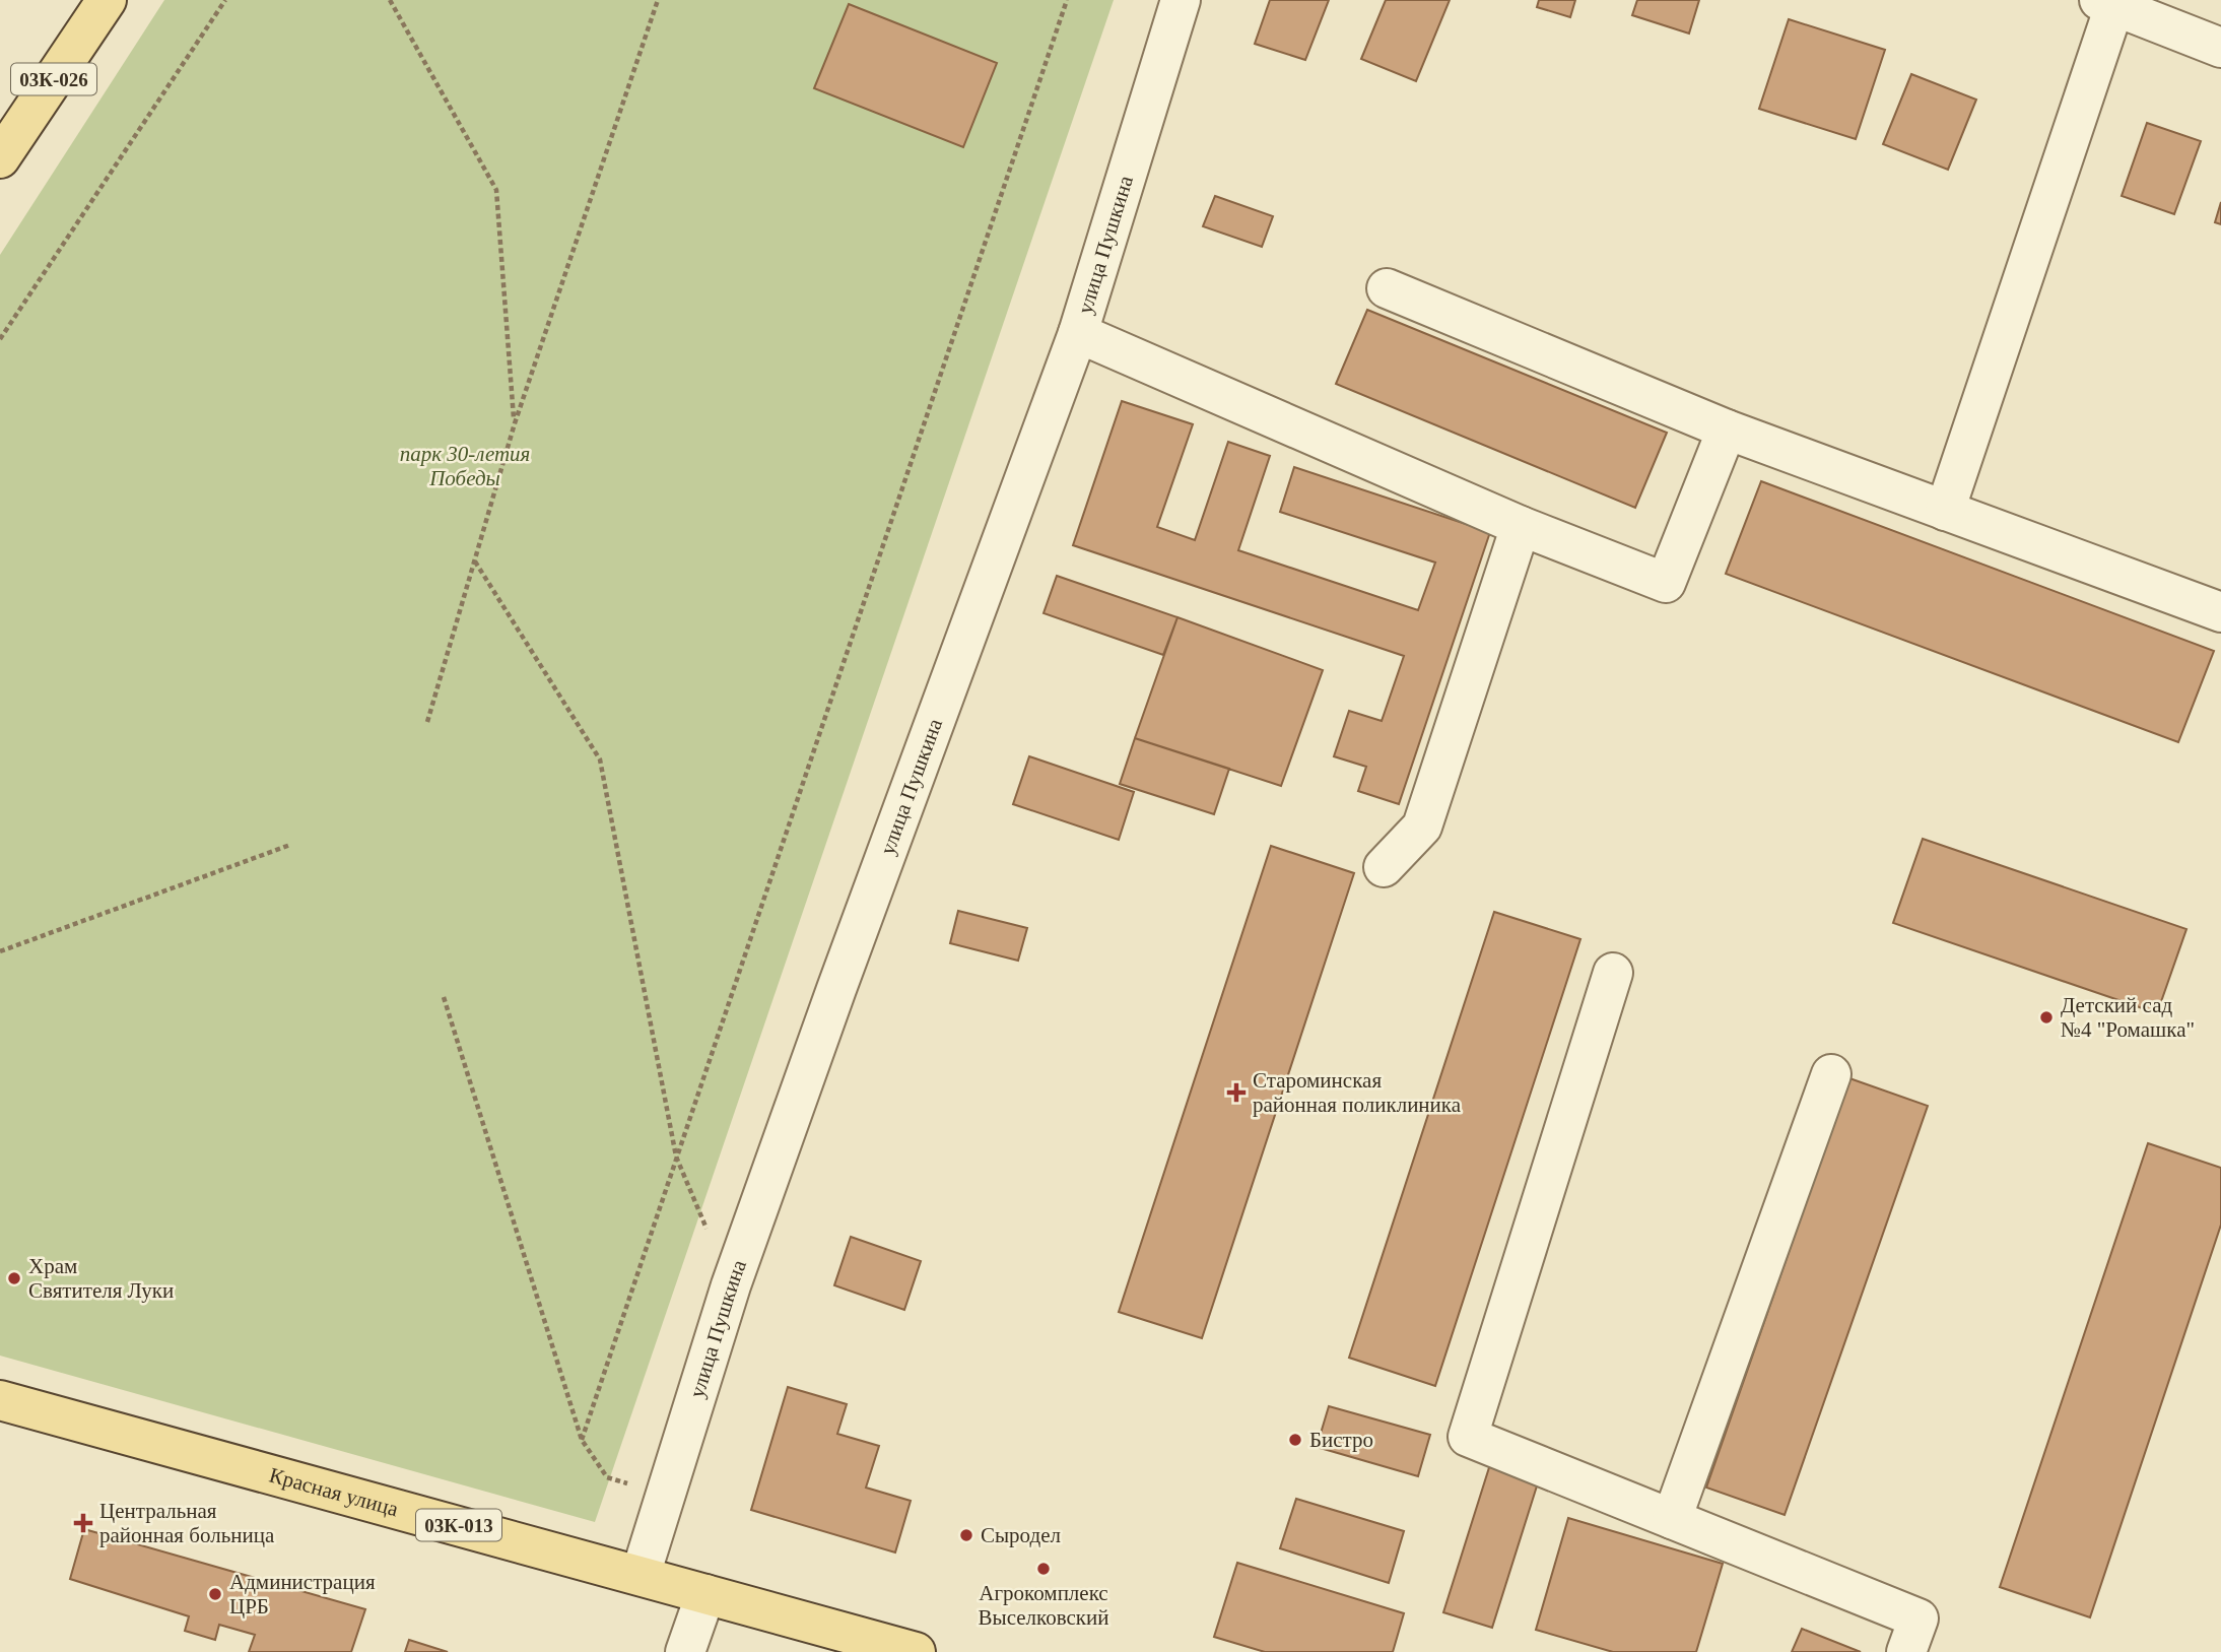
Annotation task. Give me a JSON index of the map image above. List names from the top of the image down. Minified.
{"streets":{"main road":["03К-026","Красная улица","03К-013"],"street":["улица Пушкина"]},"crossings":[["улица Пушкина","Красная улица"]],"parks":["парк 30-летия Победы"],"places":{"other":["Детский сад №4 \"Ромашка\"","Храм Святителя Луки","Бистро","Сыродел","Агрокомплекс Выселковский","Администрация ЦРБ"],"health":["Староминская районная поликлиника","Центральная районная больница"]}}
